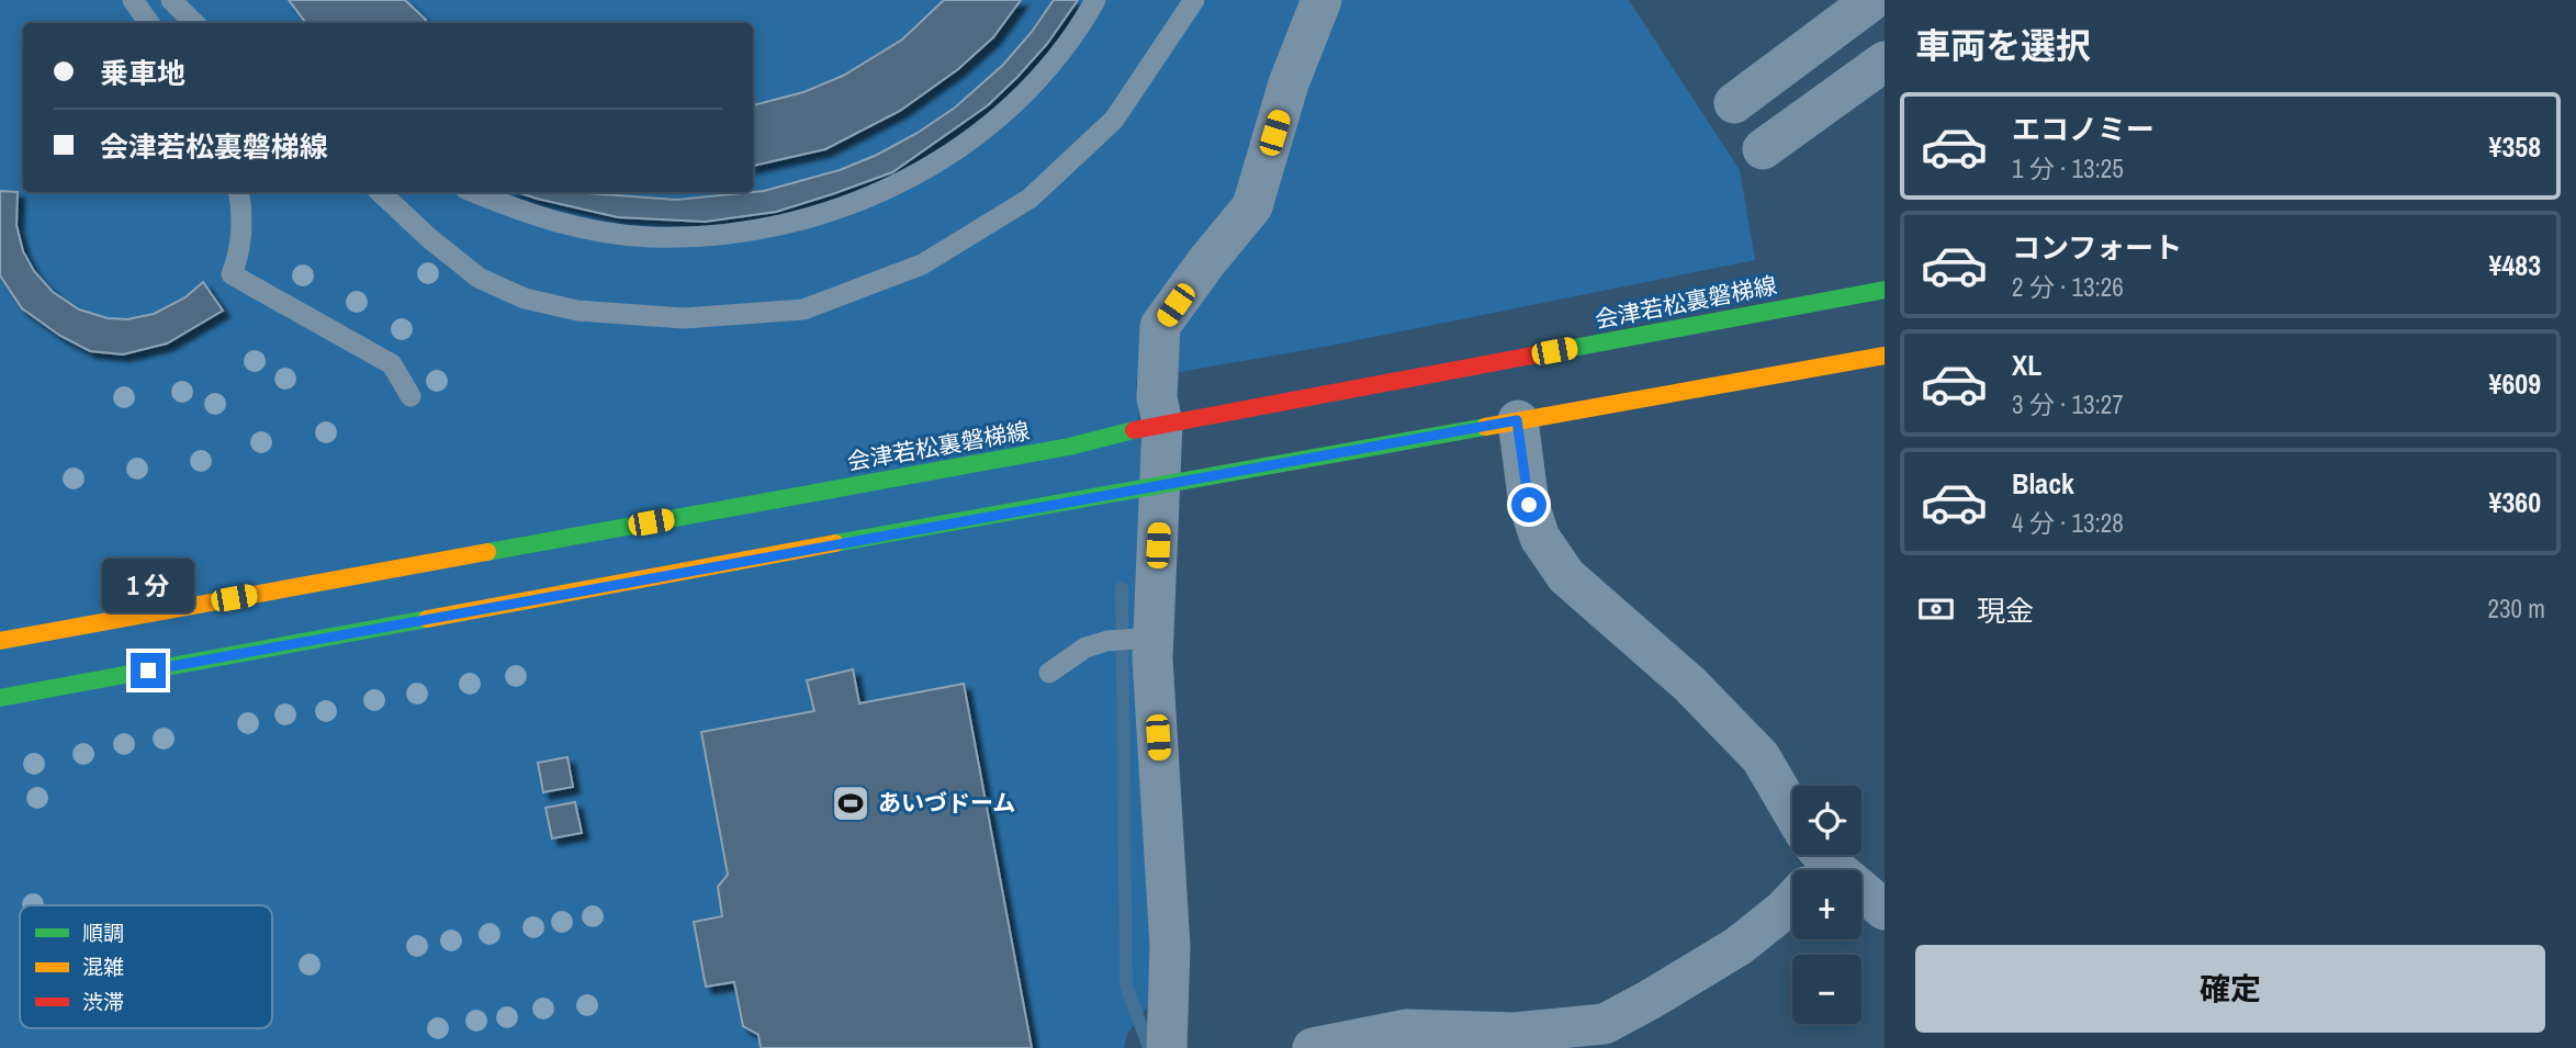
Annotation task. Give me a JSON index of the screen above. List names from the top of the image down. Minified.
{"streets":{"main road":["会津若松裏磐梯線"]},"places":{"sports":["あいづドーム"]},"legend":["順調","混雑","渋滞"],"page":{"heading":"車両を選択","banner":["乗車地","会津若松裏磐梯線"],"list":[{"name":"エコノミー","note":"1 分 · 13:25","value":"¥358"},{"name":"コンフォート","note":"2 分 · 13:26","value":"¥483"},{"name":"XL","note":"3 分 · 13:27","value":"¥609"},{"name":"Black","note":"4 分 · 13:28","value":"¥360"}],"bubble":"1 分","pay":["現金","230 m"],"map_buttons":["+","−"],"buttons":"確定"}}
